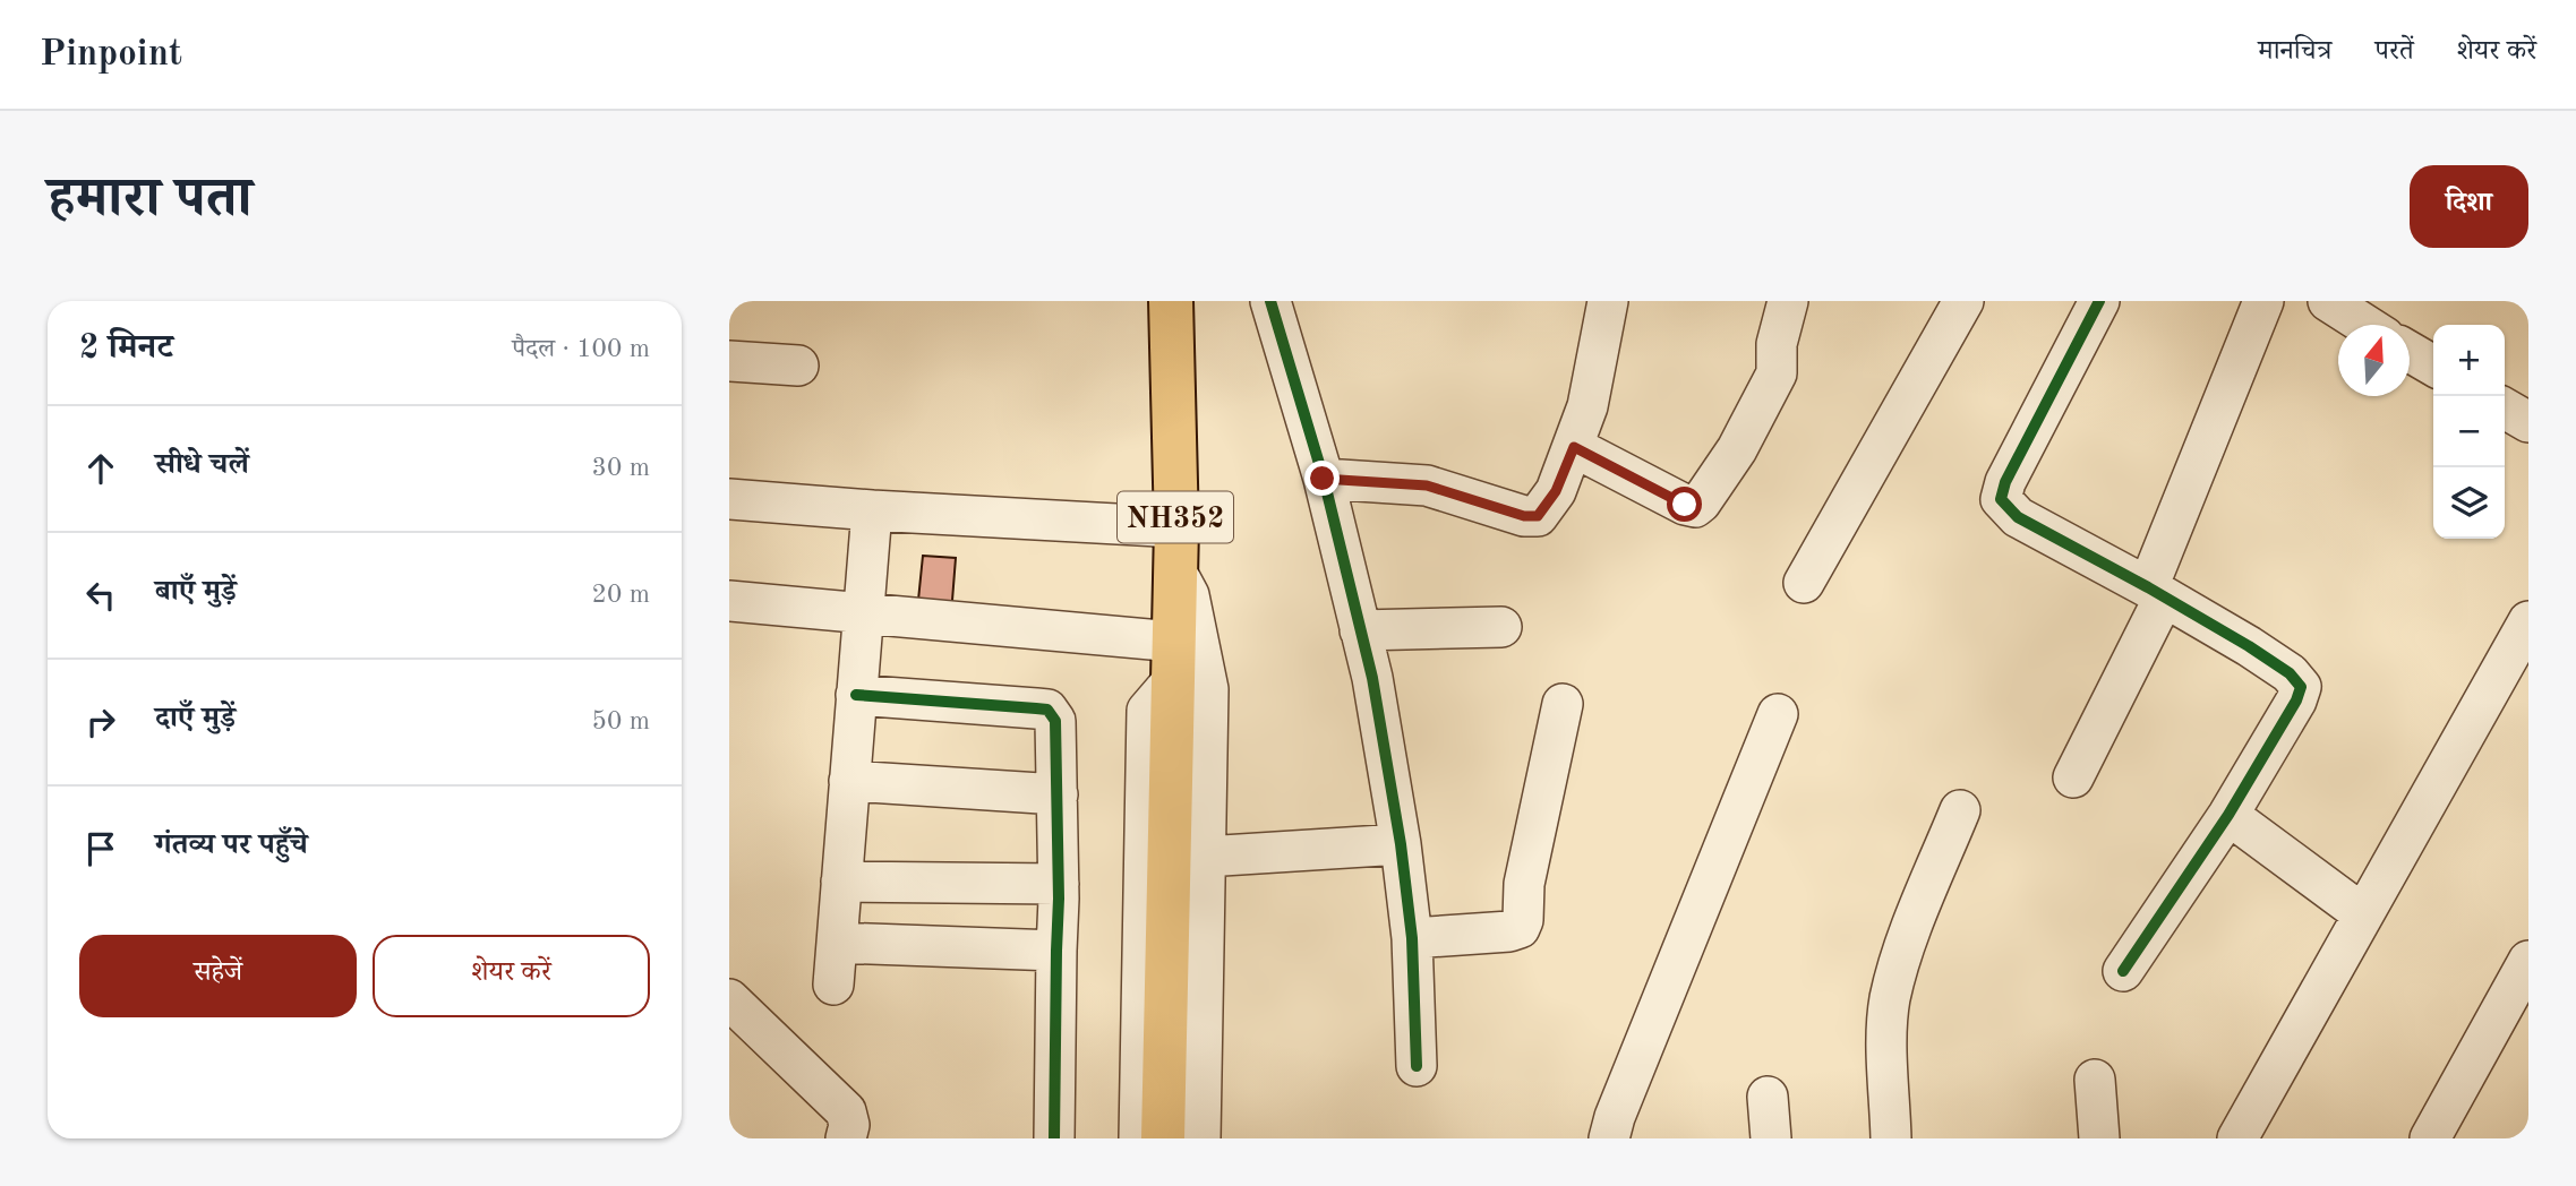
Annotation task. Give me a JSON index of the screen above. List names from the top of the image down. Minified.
{"streets":{"highway":["NH352"]},"north":"top","page":{"header":"Pinpoint","nav":["मानचित्र","परतें","शेयर करें"],"title":"हमारा पता","buttons":["दिशा",["सहेजें","शेयर करें"]],"heading":["2 मिनट","पैदल · 100 m"],"map_buttons":["+","−"],"list":[["सीधे चलें","30 m"],["बाएँ मुड़ें","20 m"],["दाएँ मुड़ें","50 m"],"गंतव्य पर पहुँचे"]}}
